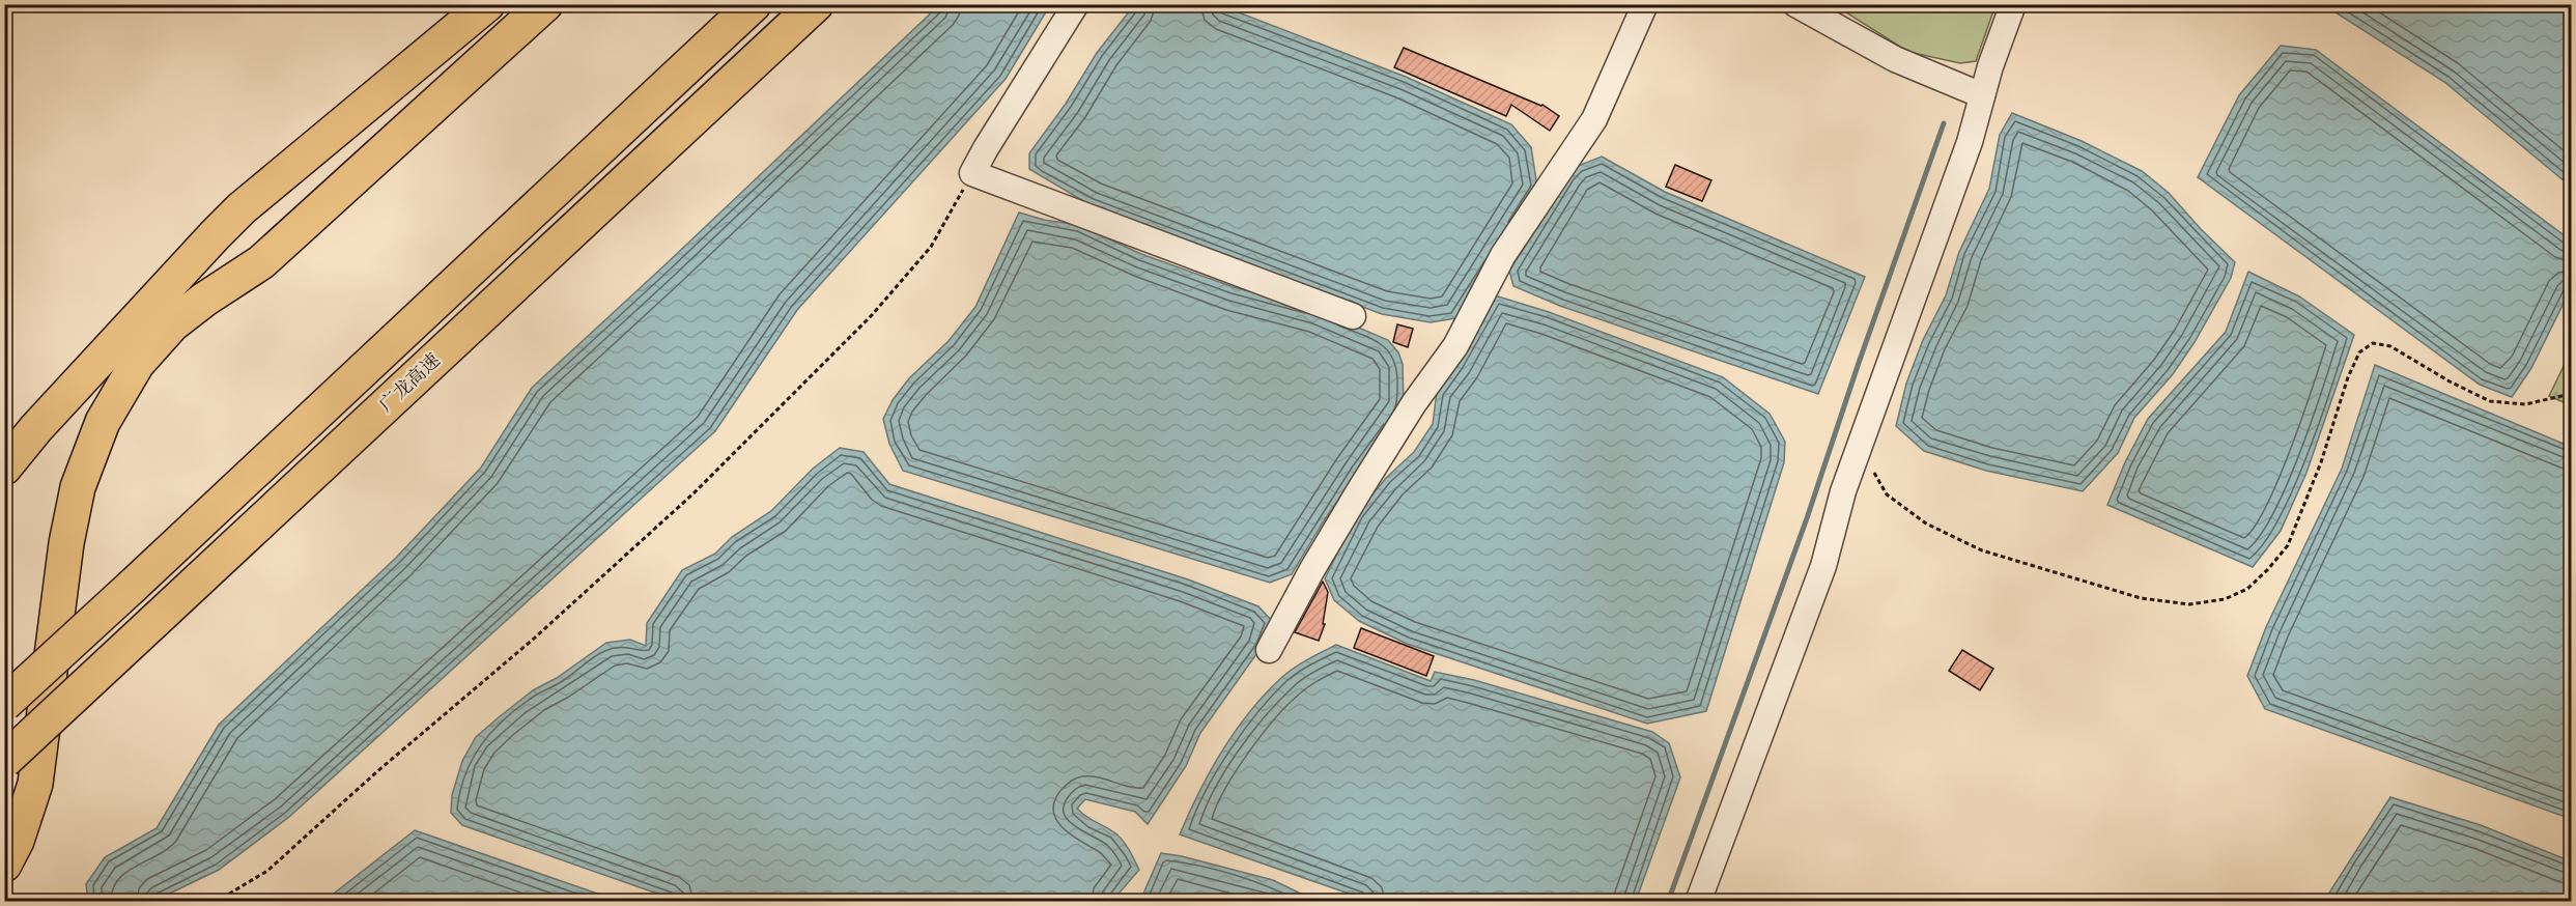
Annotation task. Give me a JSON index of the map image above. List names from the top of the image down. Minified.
{"streets":{"highway":["广龙高速"]}}
